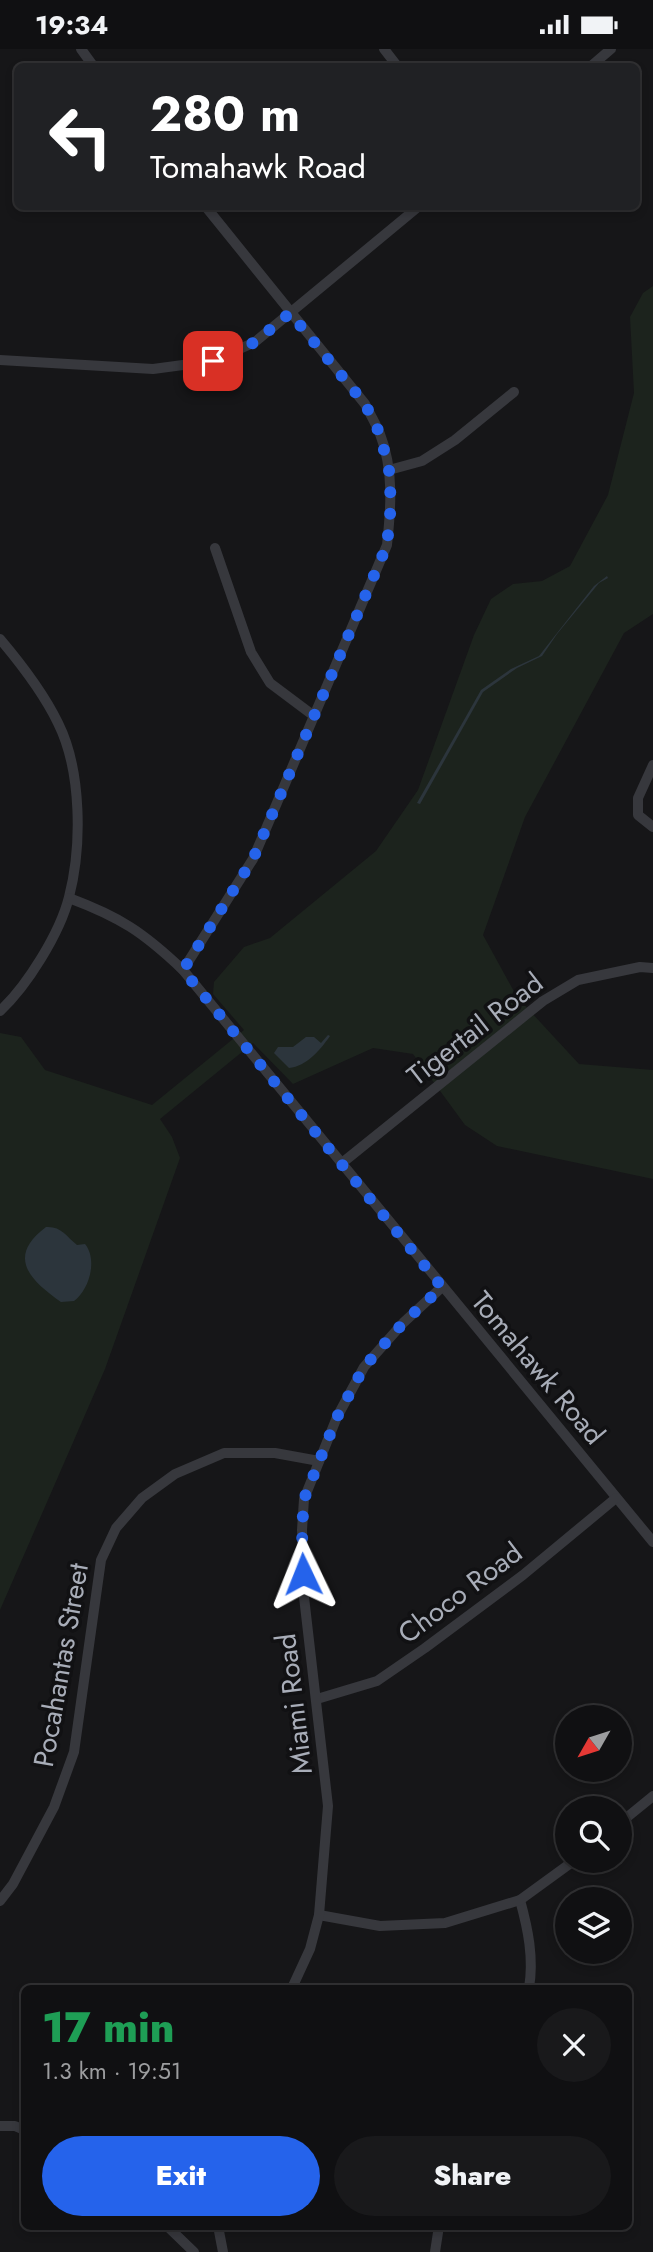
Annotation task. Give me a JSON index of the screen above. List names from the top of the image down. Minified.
{"streets":{"street":["Tigertail Road","Tomahawk Road","Choco Road","Pocahantas Street","Miami Road"]},"crossings":[["Tigertail Road","Tomahawk Road"],["Tomahawk Road","Choco Road"],["Tomahawk Road","Miami Road"],["Choco Road","Miami Road"],["Pocahantas Street","Miami Road"]],"north":"bottom left","page":{"status":"19:34","turn":["280 m","Tomahawk Road"],"heading":["17 min","1.3 km · 19:51"],"buttons":["Exit","Share"]}}
